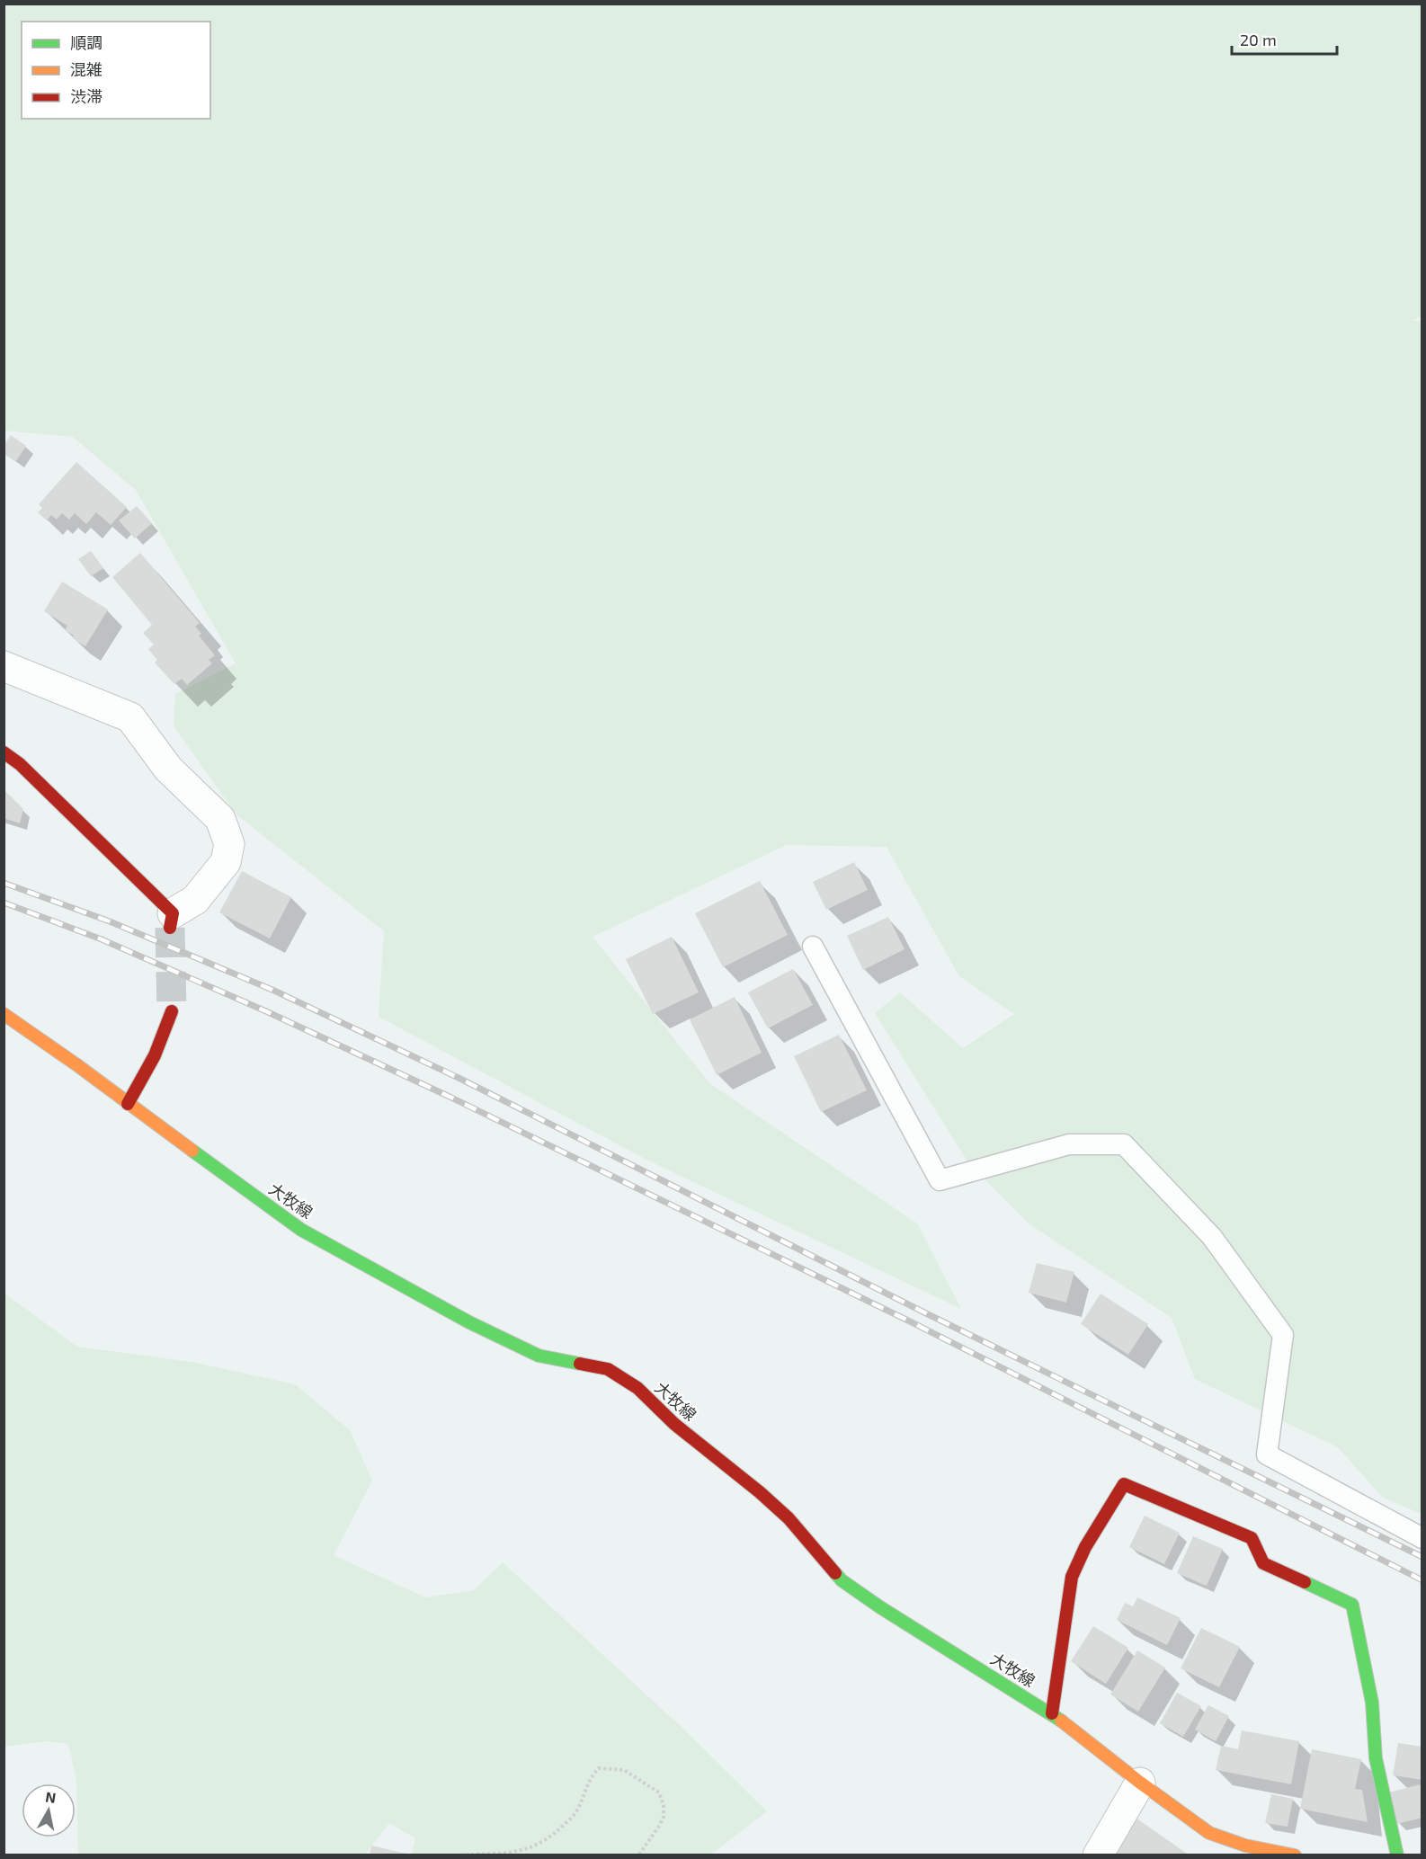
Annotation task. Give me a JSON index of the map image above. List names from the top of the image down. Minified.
{"streets":{"street":["大牧線"]},"legend":["順調","混雑","渋滞"],"scale_bar":"20 m","north":"top"}
